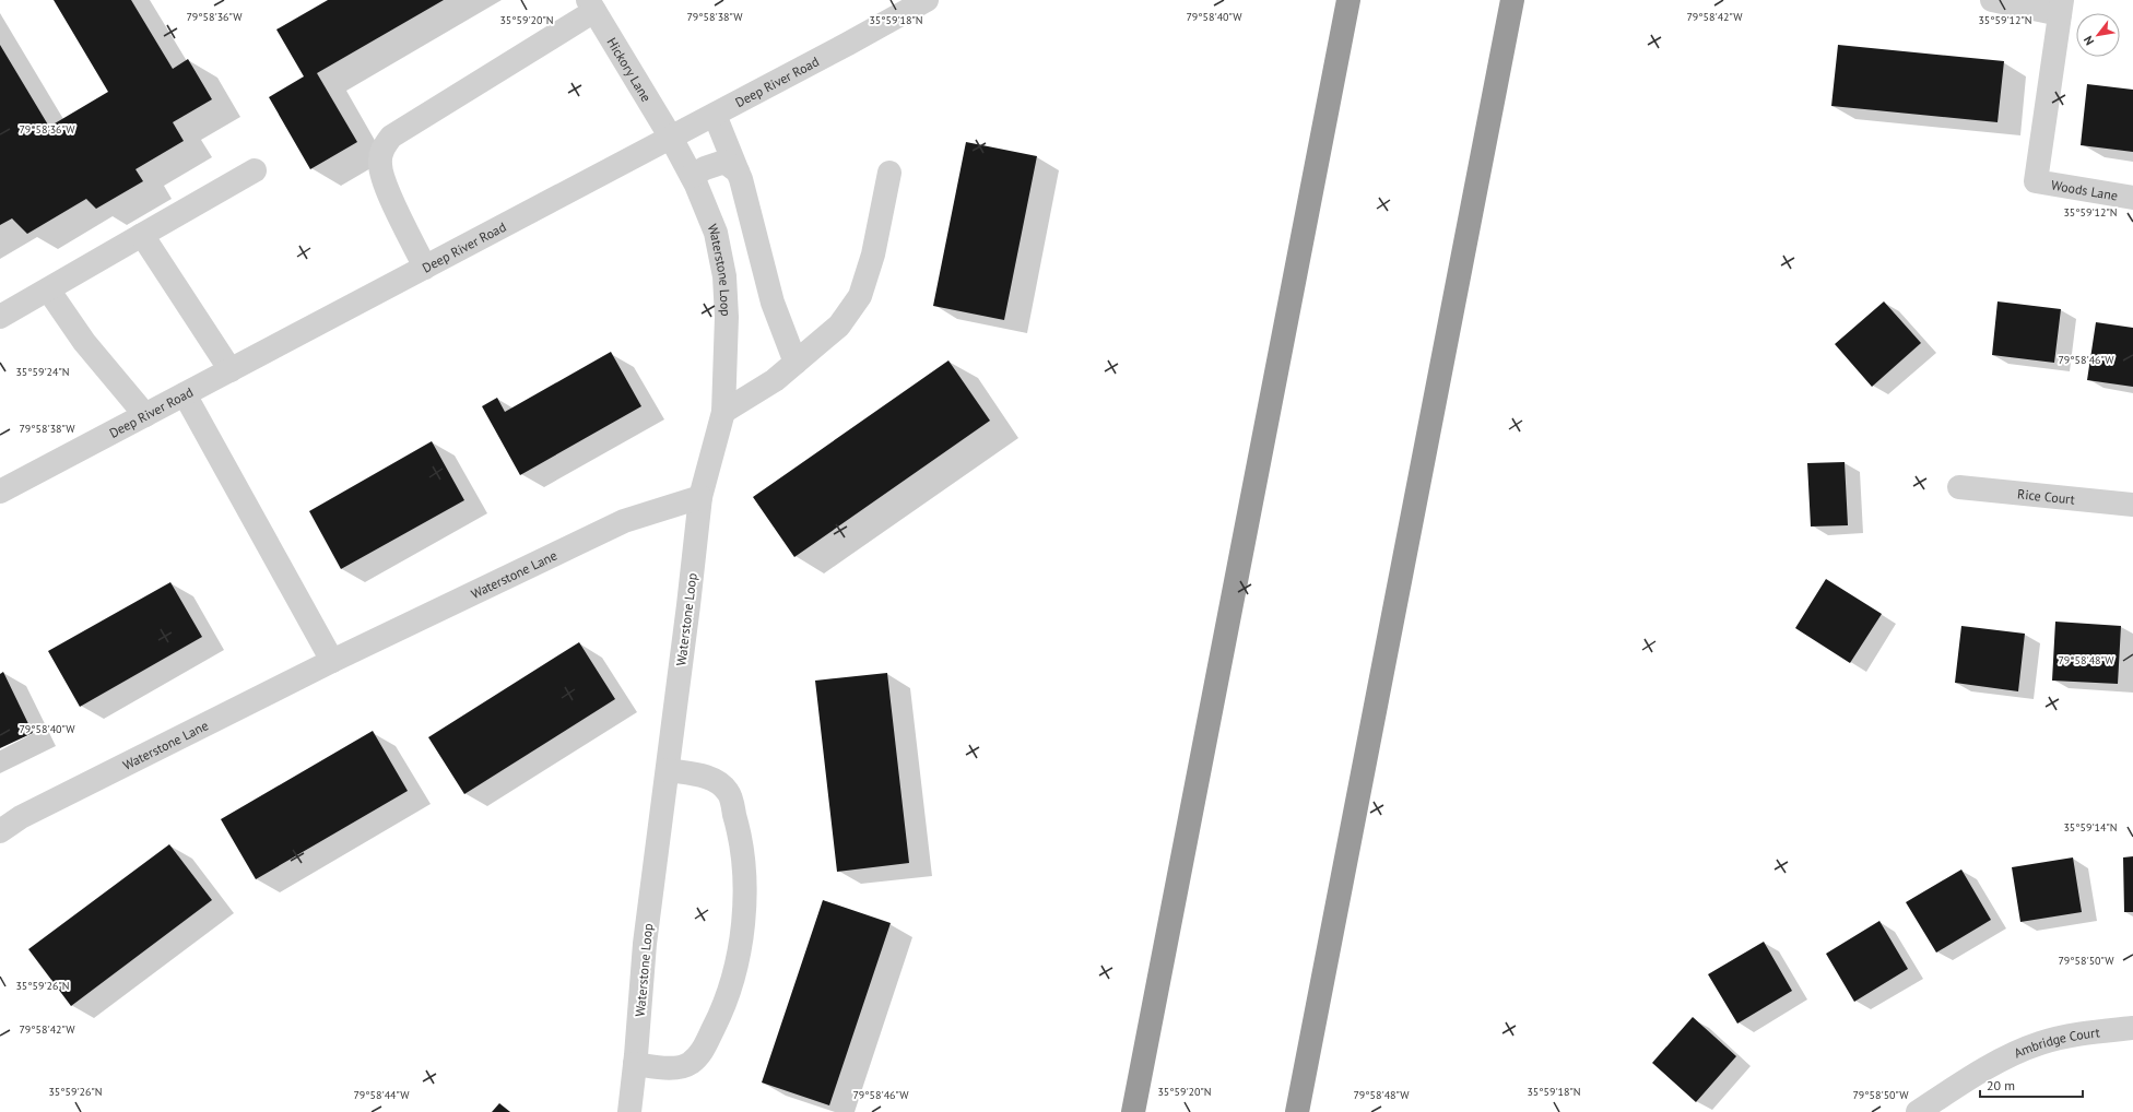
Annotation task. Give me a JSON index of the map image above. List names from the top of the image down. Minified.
{"streets":{"street":["Hickory Lane","Deep River Road","Woods Lane","Waterstone Loop","Rice Court","Waterstone Lane","Ambridge Court"]},"crossings":[["Hickory Lane","Deep River Road"],["Hickory Lane","Waterstone Loop"],["Deep River Road","Waterstone Loop"],["Waterstone Loop","Waterstone Lane"]],"scale_bar":"20 m","north":"bottom left","coordinates":["79°58'42\"W","79°58'36\"W","79°58'38\"W","79°58'40\"W","35°59'20\"N","35°59'18\"N","35°59'12\"N","79°58'46\"W","35°59'24\"N","79°58'48\"W","35°59'14\"N","79°58'50\"W","35°59'26\"N","79°58'44\"W"]}
